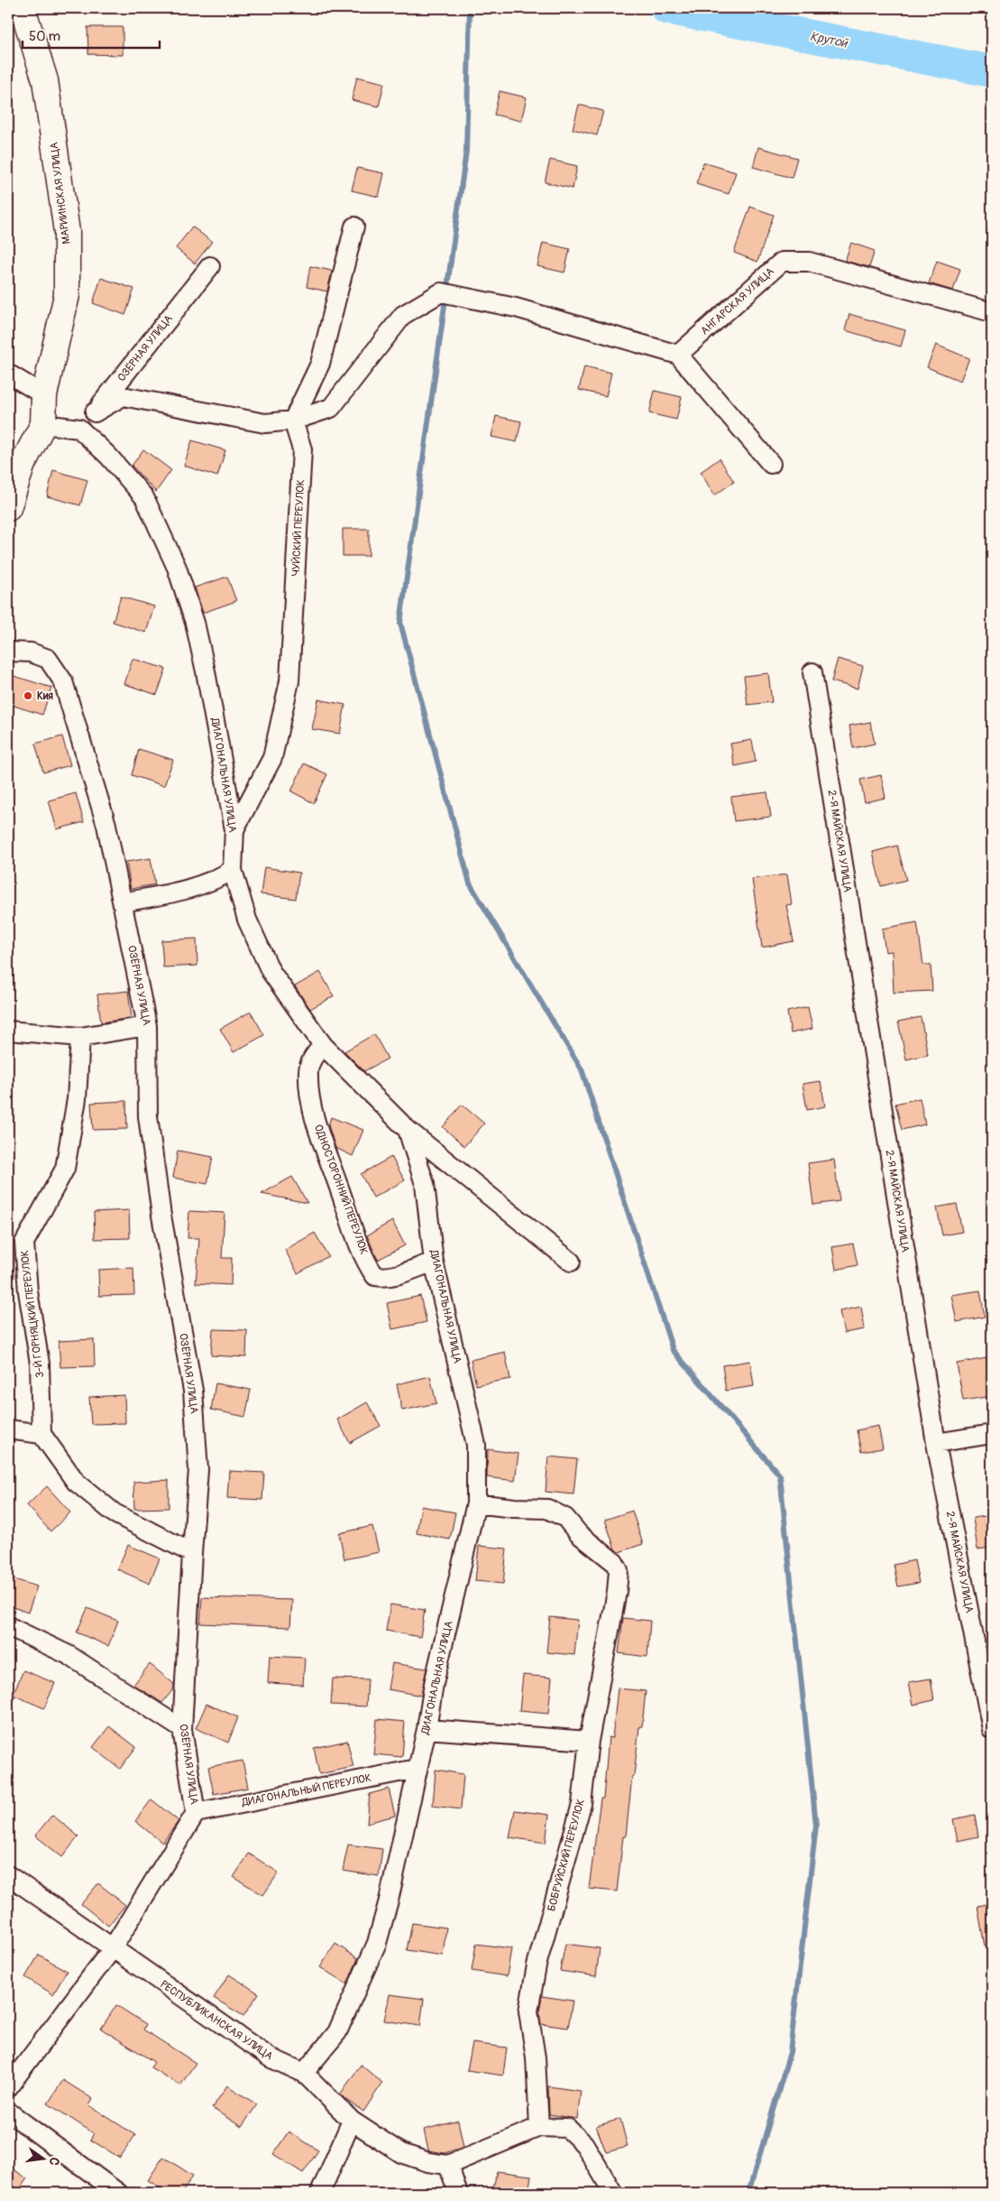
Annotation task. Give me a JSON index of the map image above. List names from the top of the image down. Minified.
{"streets":{"main road":["МАРИИНСКАЯ УЛИЦА"],"street":["АНГАРСКАЯ УЛИЦА","ОЗЁРНАЯ УЛИЦА","ЧУЙСКИЙ ПЕРЕУЛОК","ДИАГОНАЛЬНАЯ УЛИЦА","2-Я МАЙСКАЯ УЛИЦА","ОДНОСТОРОННИЙ ПЕРЕУЛОК","3-Й ГОРНЯЦКИЙ ПЕРЕУЛОК","ДИАГОНАЛЬНЫЙ ПЕРЕУЛОК","БОБРУЙСКИЙ ПЕРЕУЛОК","РЕСПУБЛИКАНСКАЯ УЛИЦА"]},"crossings":[["ОЗЁРНАЯ УЛИЦА","ДИАГОНАЛЬНАЯ УЛИЦА"],["ОЗЁРНАЯ УЛИЦА","ДИАГОНАЛЬНЫЙ ПЕРЕУЛОК"],["ОЗЁРНАЯ УЛИЦА","РЕСПУБЛИКАНСКАЯ УЛИЦА"],["ЧУЙСКИЙ ПЕРЕУЛОК","ДИАГОНАЛЬНАЯ УЛИЦА"],["ДИАГОНАЛЬНАЯ УЛИЦА","ОДНОСТОРОННИЙ ПЕРЕУЛОК"],["ДИАГОНАЛЬНАЯ УЛИЦА","ДИАГОНАЛЬНЫЙ ПЕРЕУЛОК"],["ДИАГОНАЛЬНАЯ УЛИЦА","БОБРУЙСКИЙ ПЕРЕУЛОК"],["ДИАГОНАЛЬНАЯ УЛИЦА","РЕСПУБЛИКАНСКАЯ УЛИЦА"]],"water":["Крутой"],"places":["Кия"],"scale_bar":"50 m","north":"right"}
